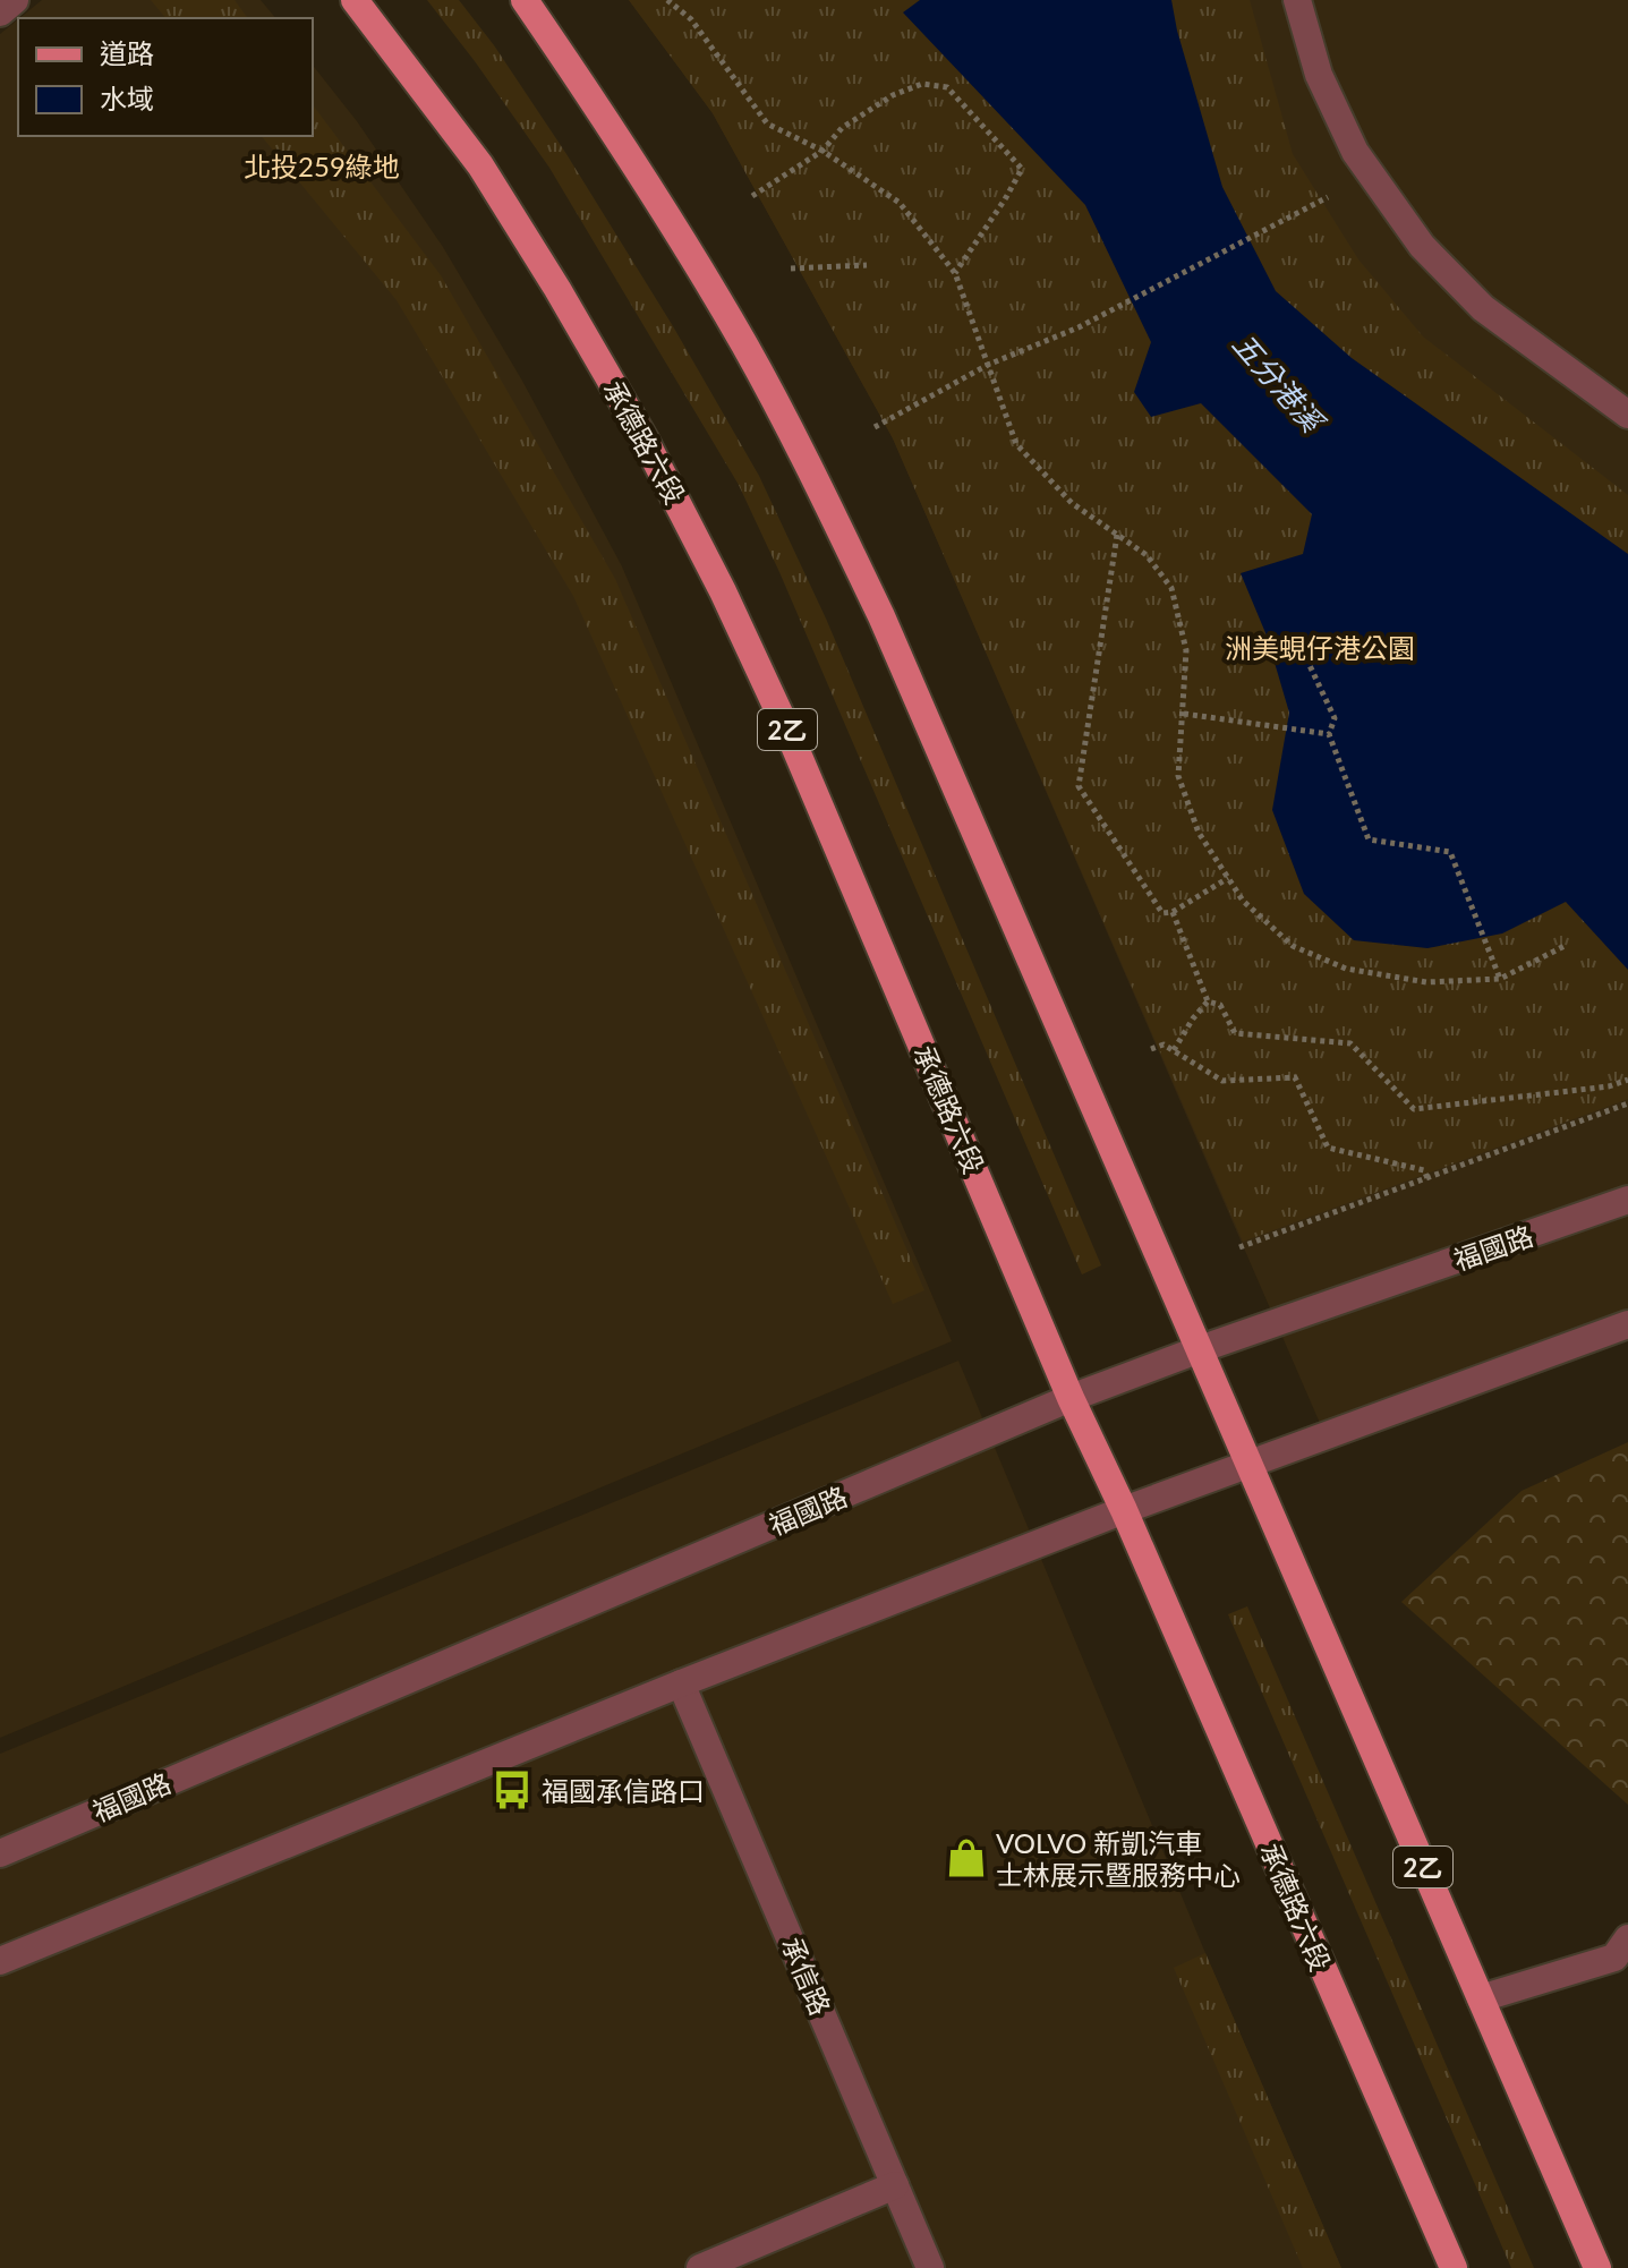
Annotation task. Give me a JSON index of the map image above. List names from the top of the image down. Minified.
{"streets":{"main road":["承德路六段","2乙"],"street":["福國路","承信路"]},"crossings":[["承德路六段","福國路"],["2乙","福國路"]],"water":["五分港溪"],"parks":["北投259綠地","洲美蜆仔港公園"],"places":{"bus stop":["福國承信路口"],"shop":["VOLVO 新凱汽車 士林展示暨服務中心"]},"legend":["道路","水域"]}
